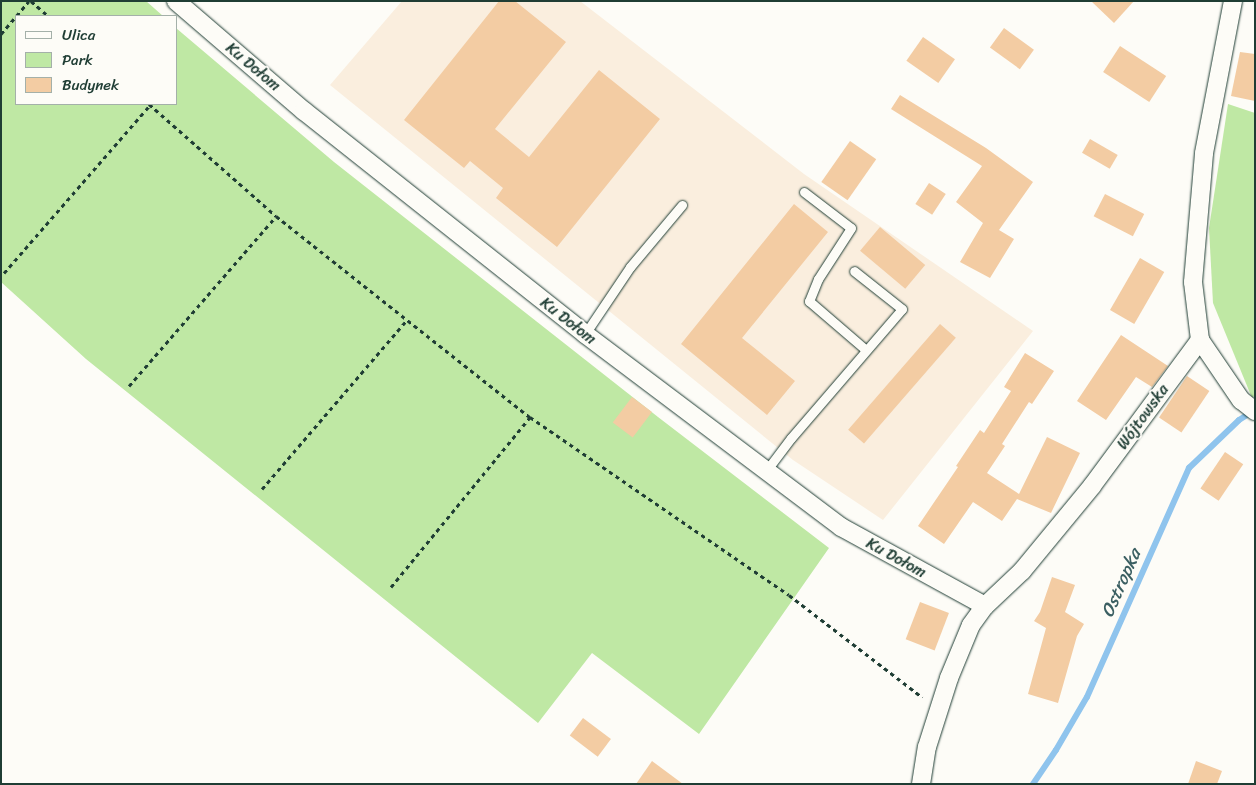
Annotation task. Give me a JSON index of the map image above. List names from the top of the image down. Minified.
{"streets":{"street":["Ku Dołom","Wójtowska"]},"crossings":[["Ku Dołom","Wójtowska"]],"water":["Ostropka"],"legend":["Ulica","Park","Budynek"]}
